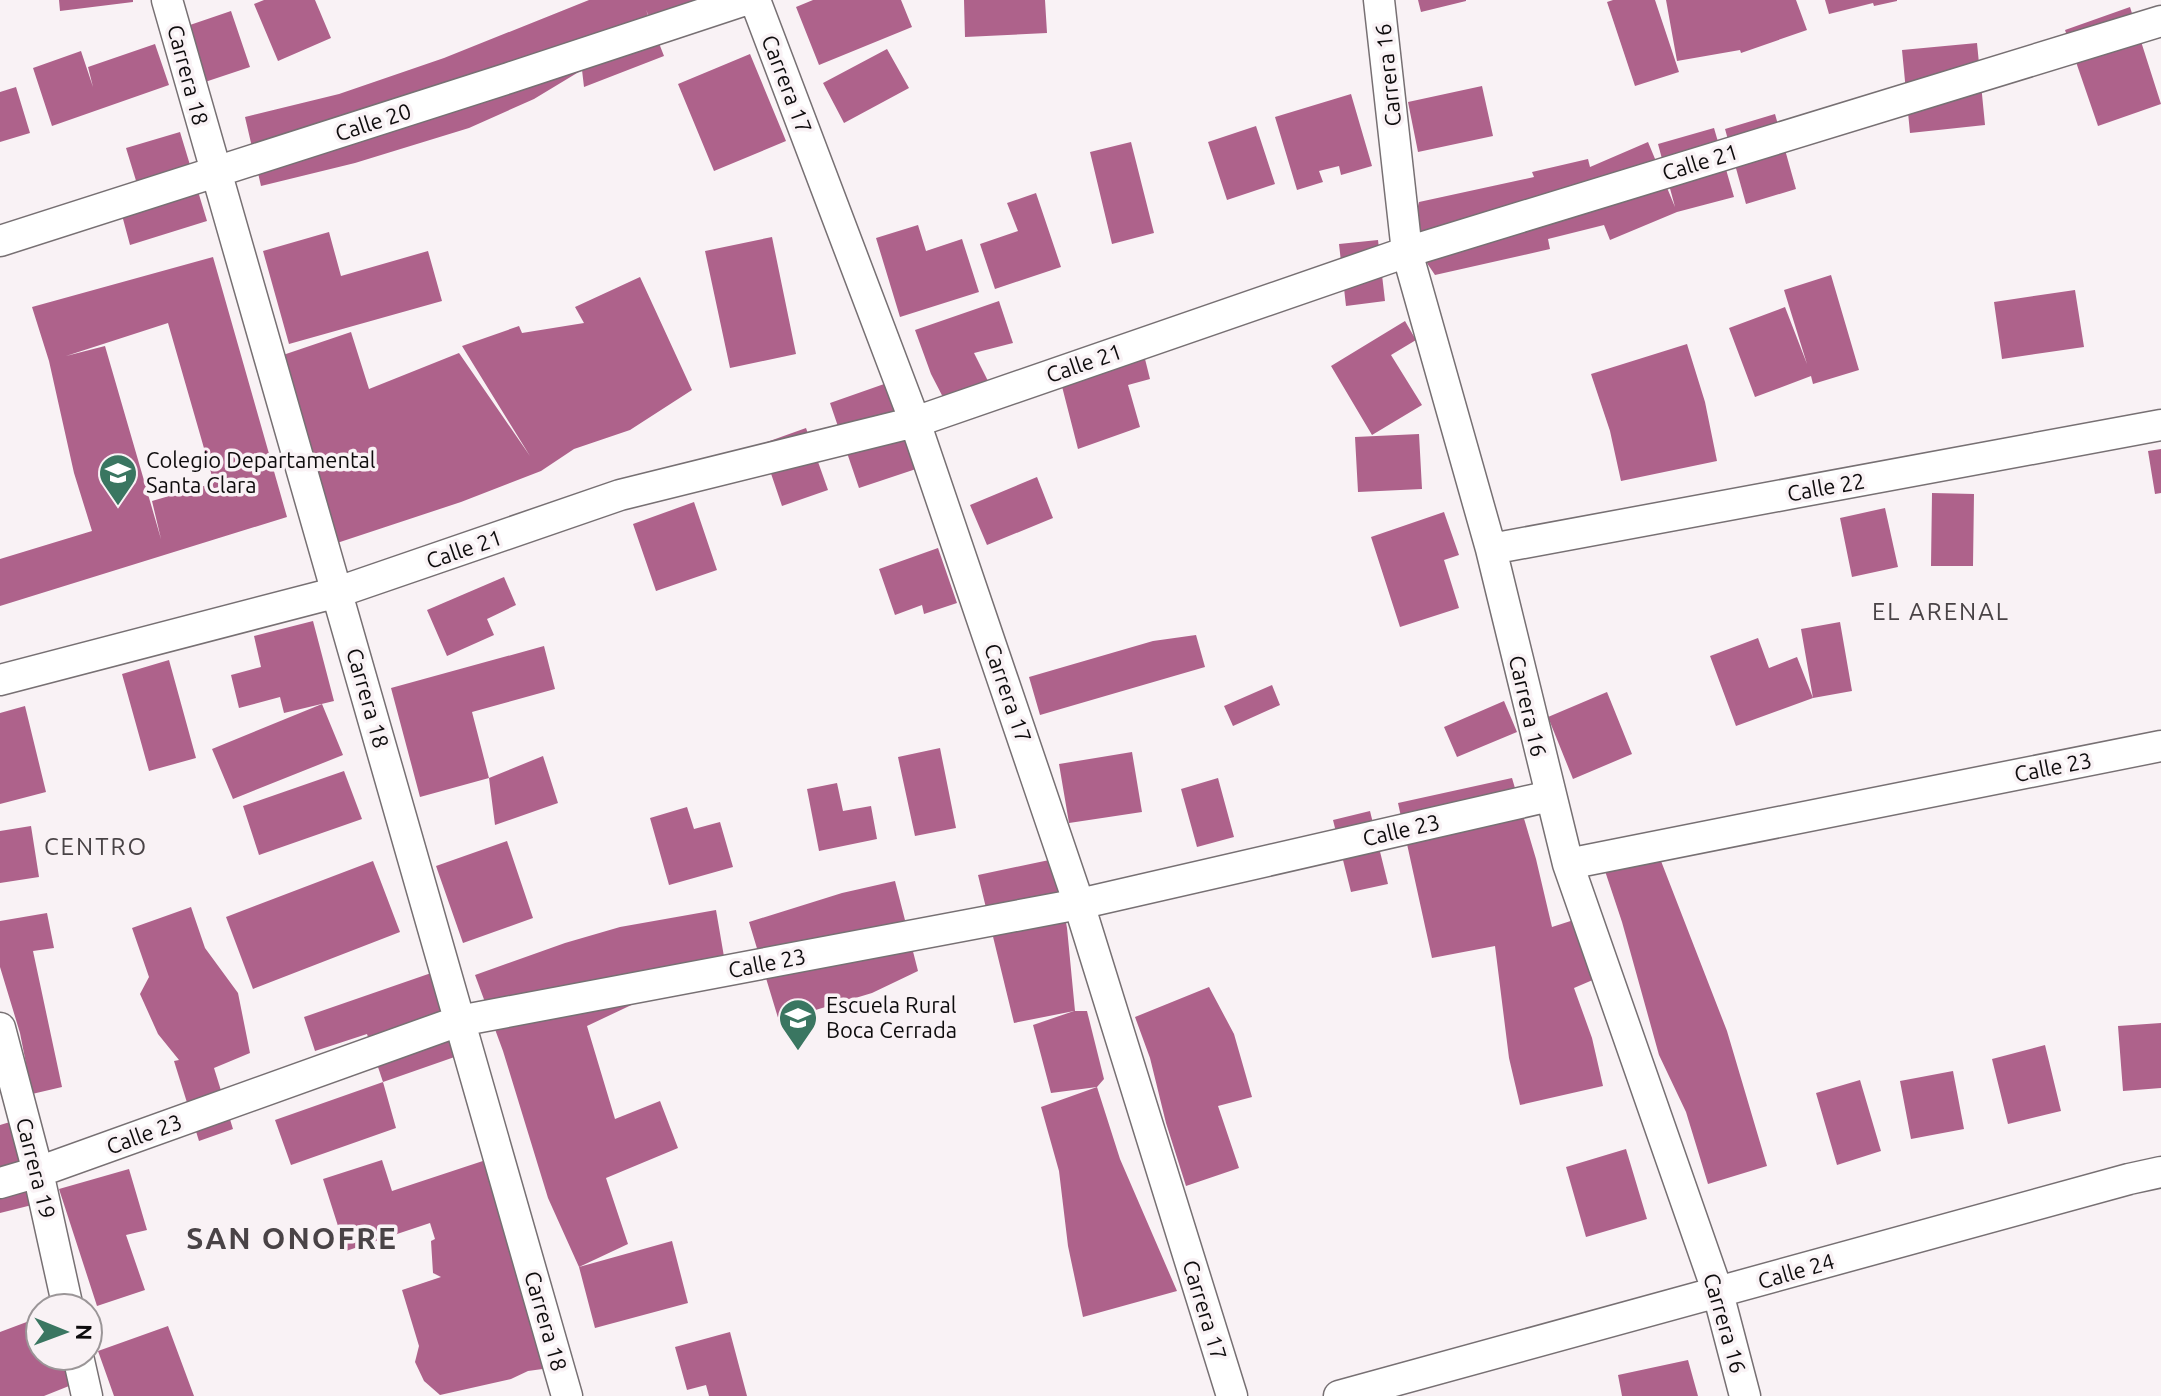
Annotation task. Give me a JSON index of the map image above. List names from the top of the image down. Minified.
{"streets":{"street":["Carrera 18","Carrera 16","Carrera 17","Calle 20","Calle 21","Calle 22","Calle 23","Carrera 19","Calle 24"]},"crossings":[["Carrera 18","Calle 20"],["Carrera 18","Calle 21"],["Carrera 18","Calle 23"],["Carrera 16","Calle 21"],["Carrera 16","Calle 22"],["Carrera 16","Calle 23"],["Carrera 16","Calle 24"],["Carrera 17","Calle 21"],["Carrera 17","Calle 23"],["Calle 23","Carrera 19"]],"districts":["EL ARENAL","CENTRO","SAN ONOFRE"],"places":{"school or university":["Colegio Departamental Santa Clara","Escuela Rural Boca Cerrada"]},"north":"right"}
